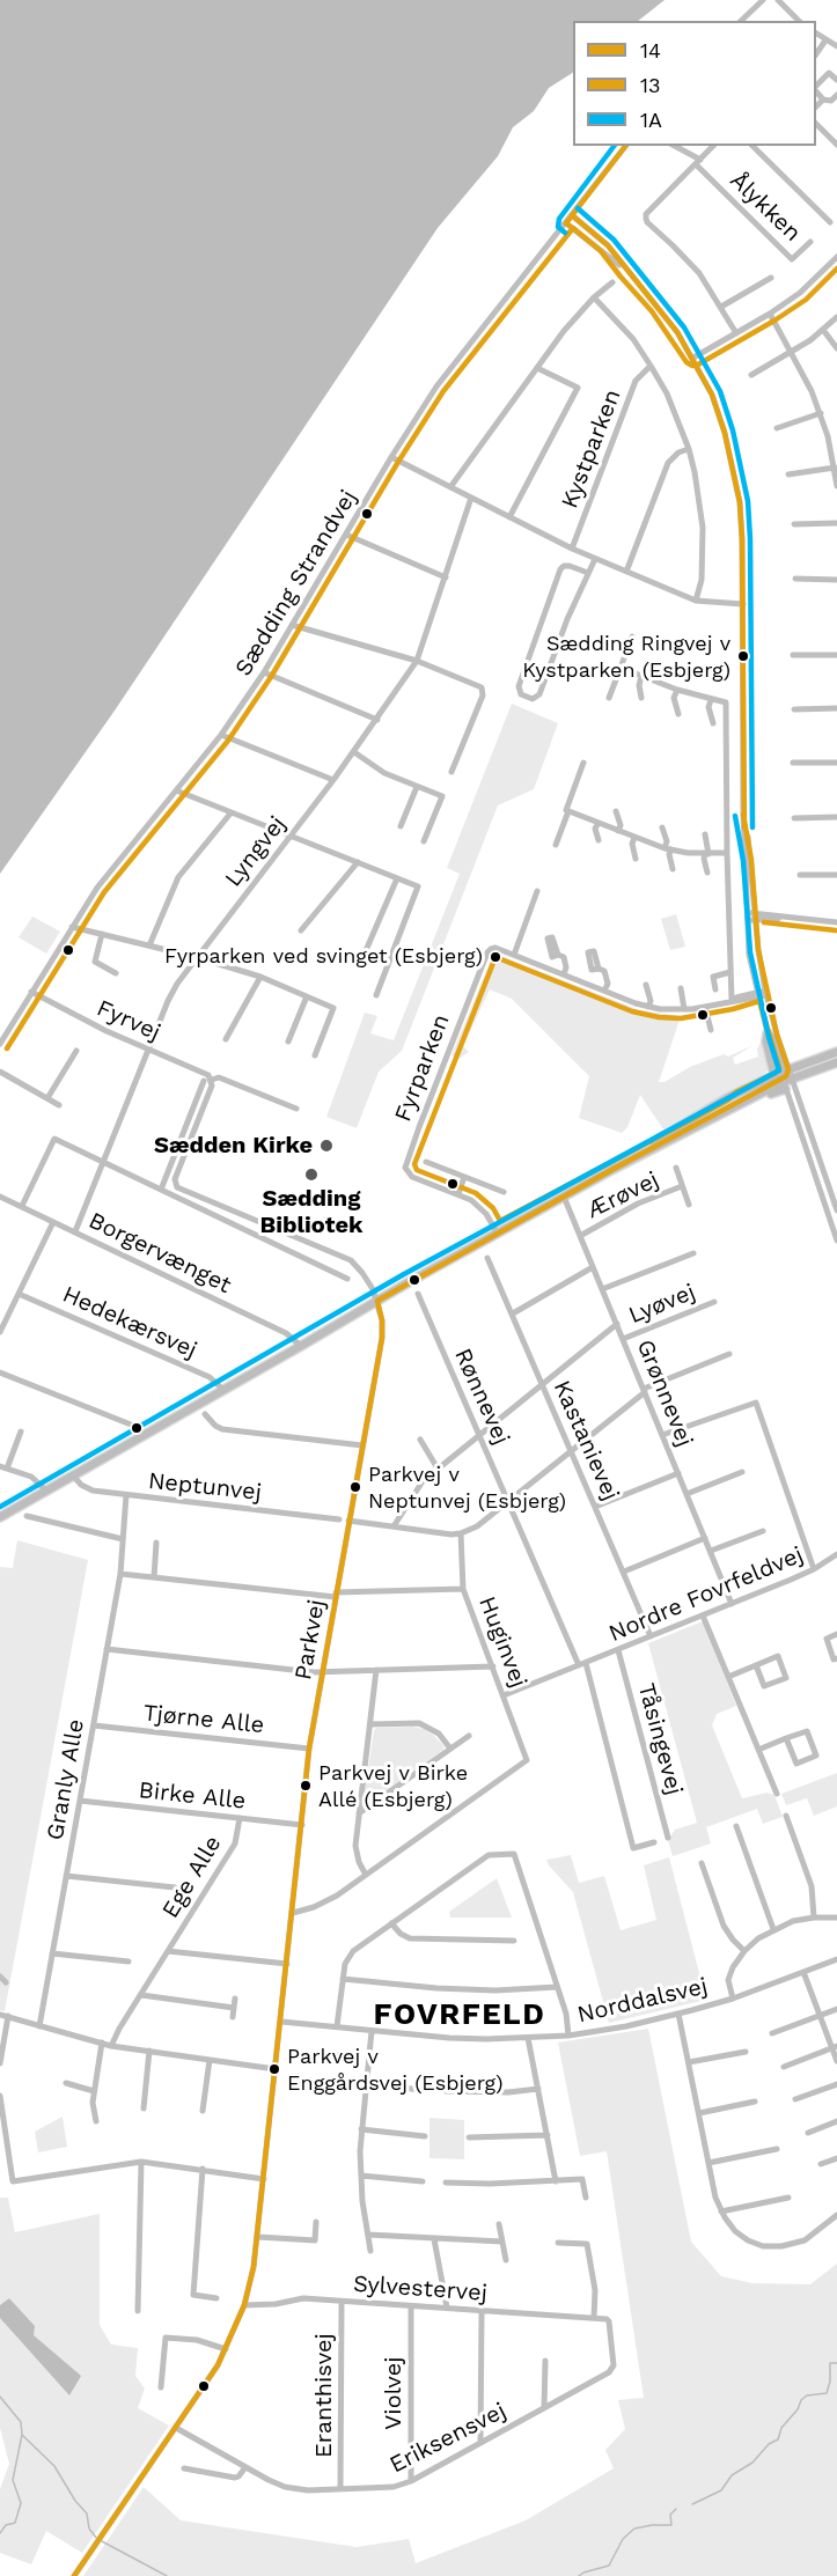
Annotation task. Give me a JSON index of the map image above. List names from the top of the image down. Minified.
{"streets":{"street":["Ålykken","Kystparken","Sædding Strandvej","Lyngvej","Fyrvej","Fyrparken","Ærøvej","Borgervænget","Lyøvej","Hedekærsvej","Grønnevej","Rønnevej","Kastanievej","Neptunvej","Nordre Fovrfeldvej","Parkvej","Huginvej","Tjørne Alle","Tåsingevej","Granly Alle","Birke Alle","Ege Alle","Norddalsvej","Sylvestervej","Violvej","Eranthisvej","Eriksensvej"]},"crossings":[["Sædding Strandvej","Fyrvej"],["Lyngvej","Fyrvej"],["Lyngvej","Borgervænget"],["Ærøvej","Grønnevej"],["Lyøvej","Grønnevej"],["Grønnevej","Nordre Fovrfeldvej"],["Rønnevej","Nordre Fovrfeldvej"],["Kastanievej","Nordre Fovrfeldvej"],["Neptunvej","Granly Alle"],["Nordre Fovrfeldvej","Huginvej"],["Nordre Fovrfeldvej","Tåsingevej"],["Parkvej","Tjørne Alle"],["Parkvej","Birke Alle"],["Parkvej","Ege Alle"],["Parkvej","Norddalsvej"],["Parkvej","Sylvestervej"],["Parkvej","Eriksensvej"],["Tjørne Alle","Granly Alle"],["Granly Alle","Birke Alle"],["Birke Alle","Ege Alle"],["Sylvestervej","Violvej"],["Sylvestervej","Eranthisvej"],["Sylvestervej","Eriksensvej"],["Violvej","Eriksensvej"],["Eranthisvej","Eriksensvej"]],"districts":["FOVRFELD"],"places":["Sædding Ringvej v Kystparken (Esbjerg)","Fyrparken ved svinget (Esbjerg)","Sædden Kirke","Sædding Bibliotek","Parkvej v Neptunvej (Esbjerg)","Parkvej v Birke Allé (Esbjerg)","Parkvej v Enggårdsvej (Esbjerg)"],"lines":["transit line 14","transit line 1A","transit line 13"],"legend":["14","13","1A"]}
